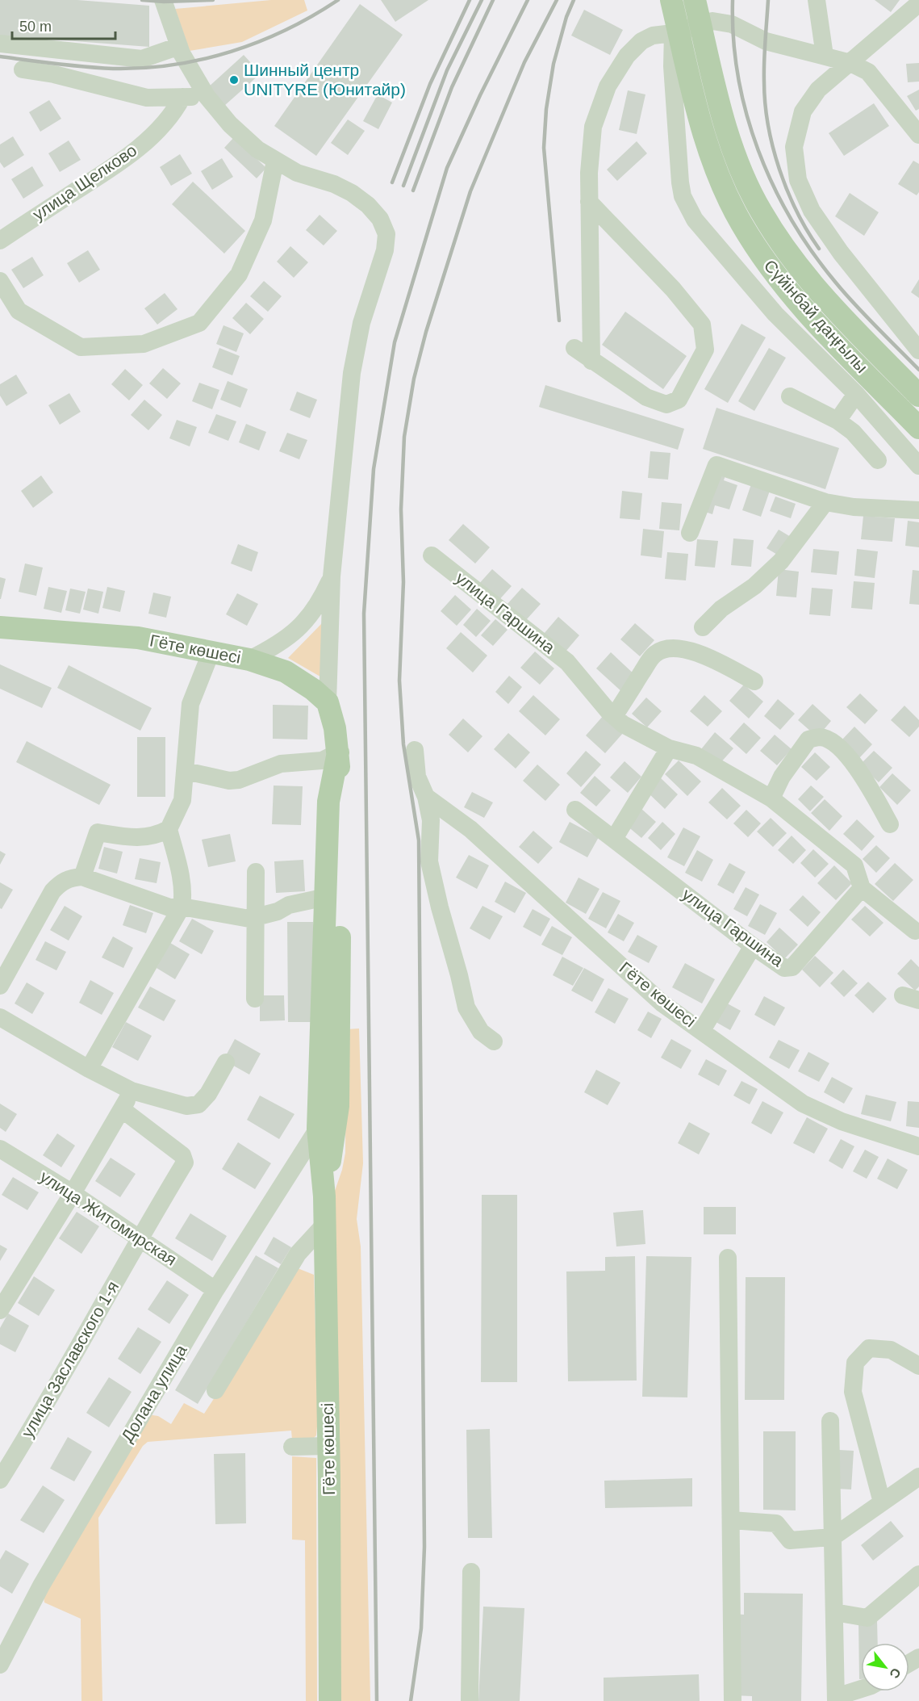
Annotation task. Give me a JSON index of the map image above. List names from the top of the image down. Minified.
{"streets":{"main road":["Сүйінбай даңғылы","Гёте көшесі"],"street":["улица Щелково","улица Гаршина","улица Житомирская","улица Заславского 1-я","Долана улица"]},"crossings":[["Гёте көшесі","Долана улица"],["улица Житомирская","улица Заславского 1-я"],["улица Житомирская","Долана улица"]],"places":["Шинный центр UNITYRE (Юнитайр)"],"scale_bar":"50 m","north":"bottom right"}
